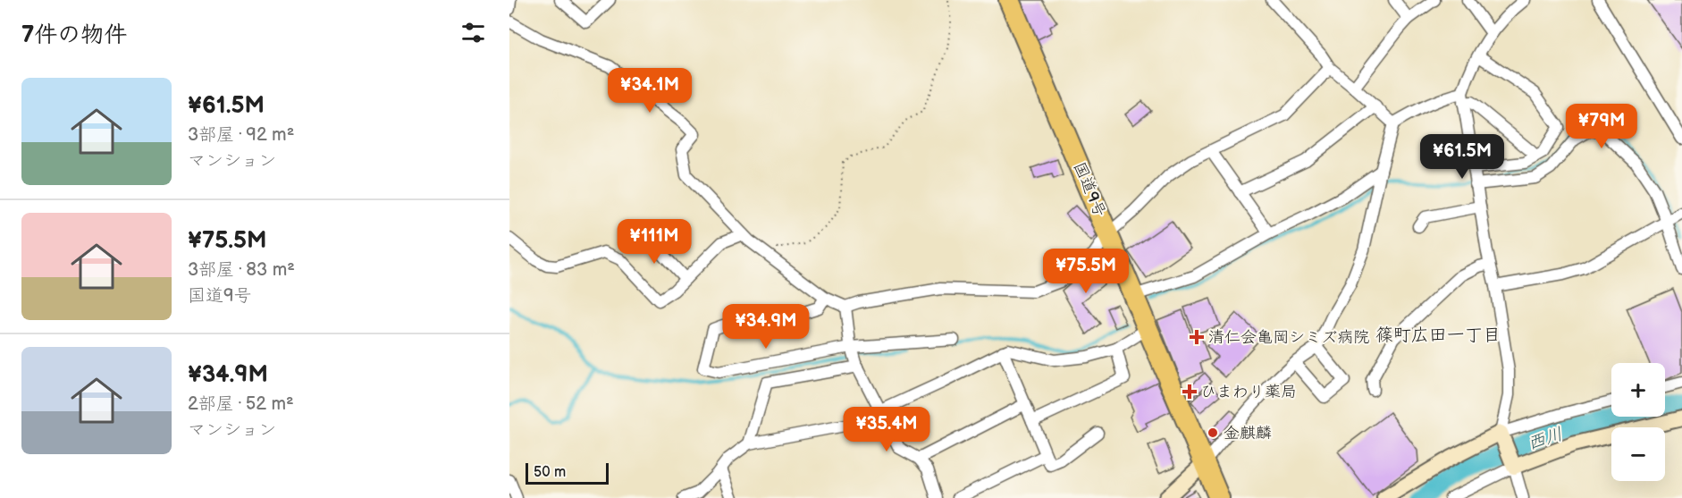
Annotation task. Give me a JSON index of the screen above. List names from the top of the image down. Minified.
{"streets":{"highway":["国道9号"]},"districts":["篠町広田一丁目"],"water":["西川"],"places":{"health":["清仁会亀岡シミズ病院","ひまわり薬局"],"other":["金麒麟"]},"scale_bar":"50 m","page":{"heading":"7件の物件","list":[{"name":"¥61.5M","note":"3部屋 · 92 m² · マンション"},{"name":"¥75.5M","note":"3部屋 · 83 m² · 国道9号"},{"name":"¥34.9M","note":"2部屋 · 52 m² · マンション"}],"price":["¥34.1M","¥79M","¥61.5M","¥111M","¥75.5M","¥34.9M","¥35.4M"],"map_buttons":["+","−"],"scale":"50 m"}}
